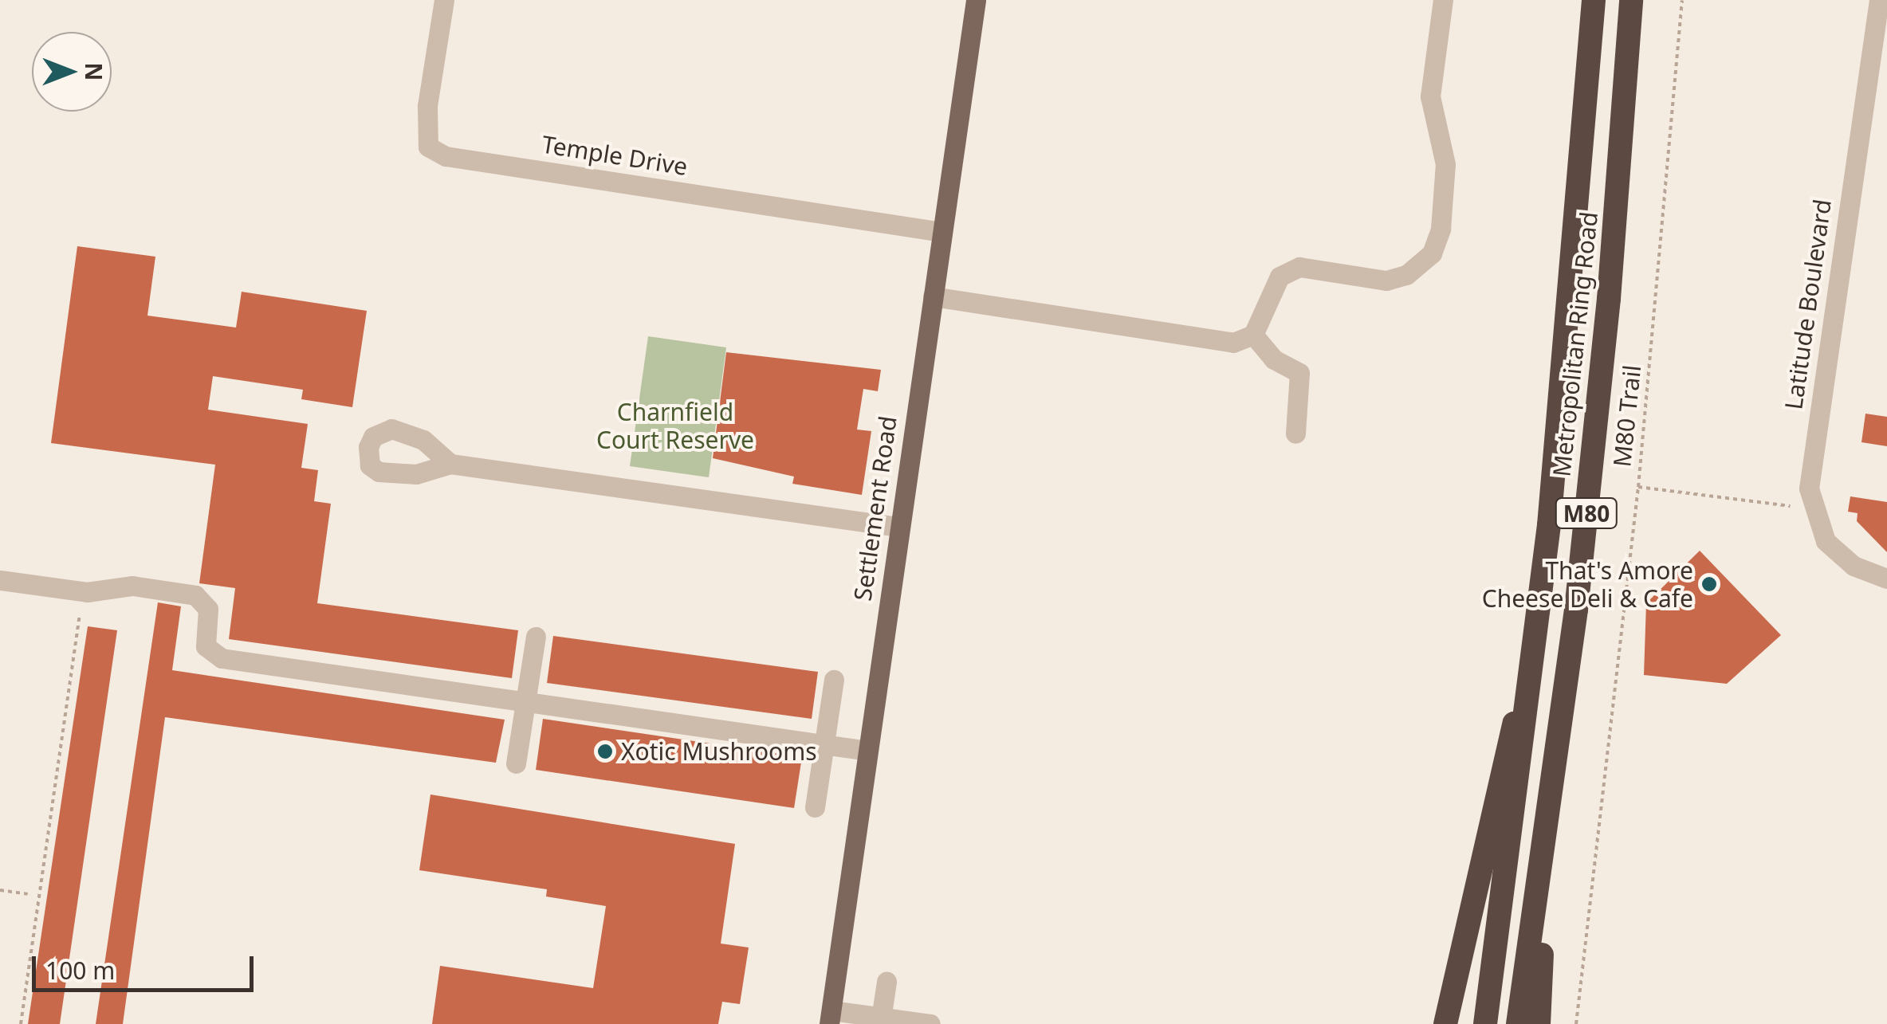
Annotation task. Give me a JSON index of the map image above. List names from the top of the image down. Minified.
{"streets":{"highway":["Metropolitan Ring Road","M80"],"main road":["Settlement Road"],"street":["Temple Drive","Latitude Boulevard"],"path":["M80 Trail"]},"crossings":[["Temple Drive","Settlement Road"]],"parks":["Charnfield Court Reserve"],"places":["That's Amore Cheese Deli & Cafe","Xotic Mushrooms"],"scale_bar":"100 m","north":"right"}
